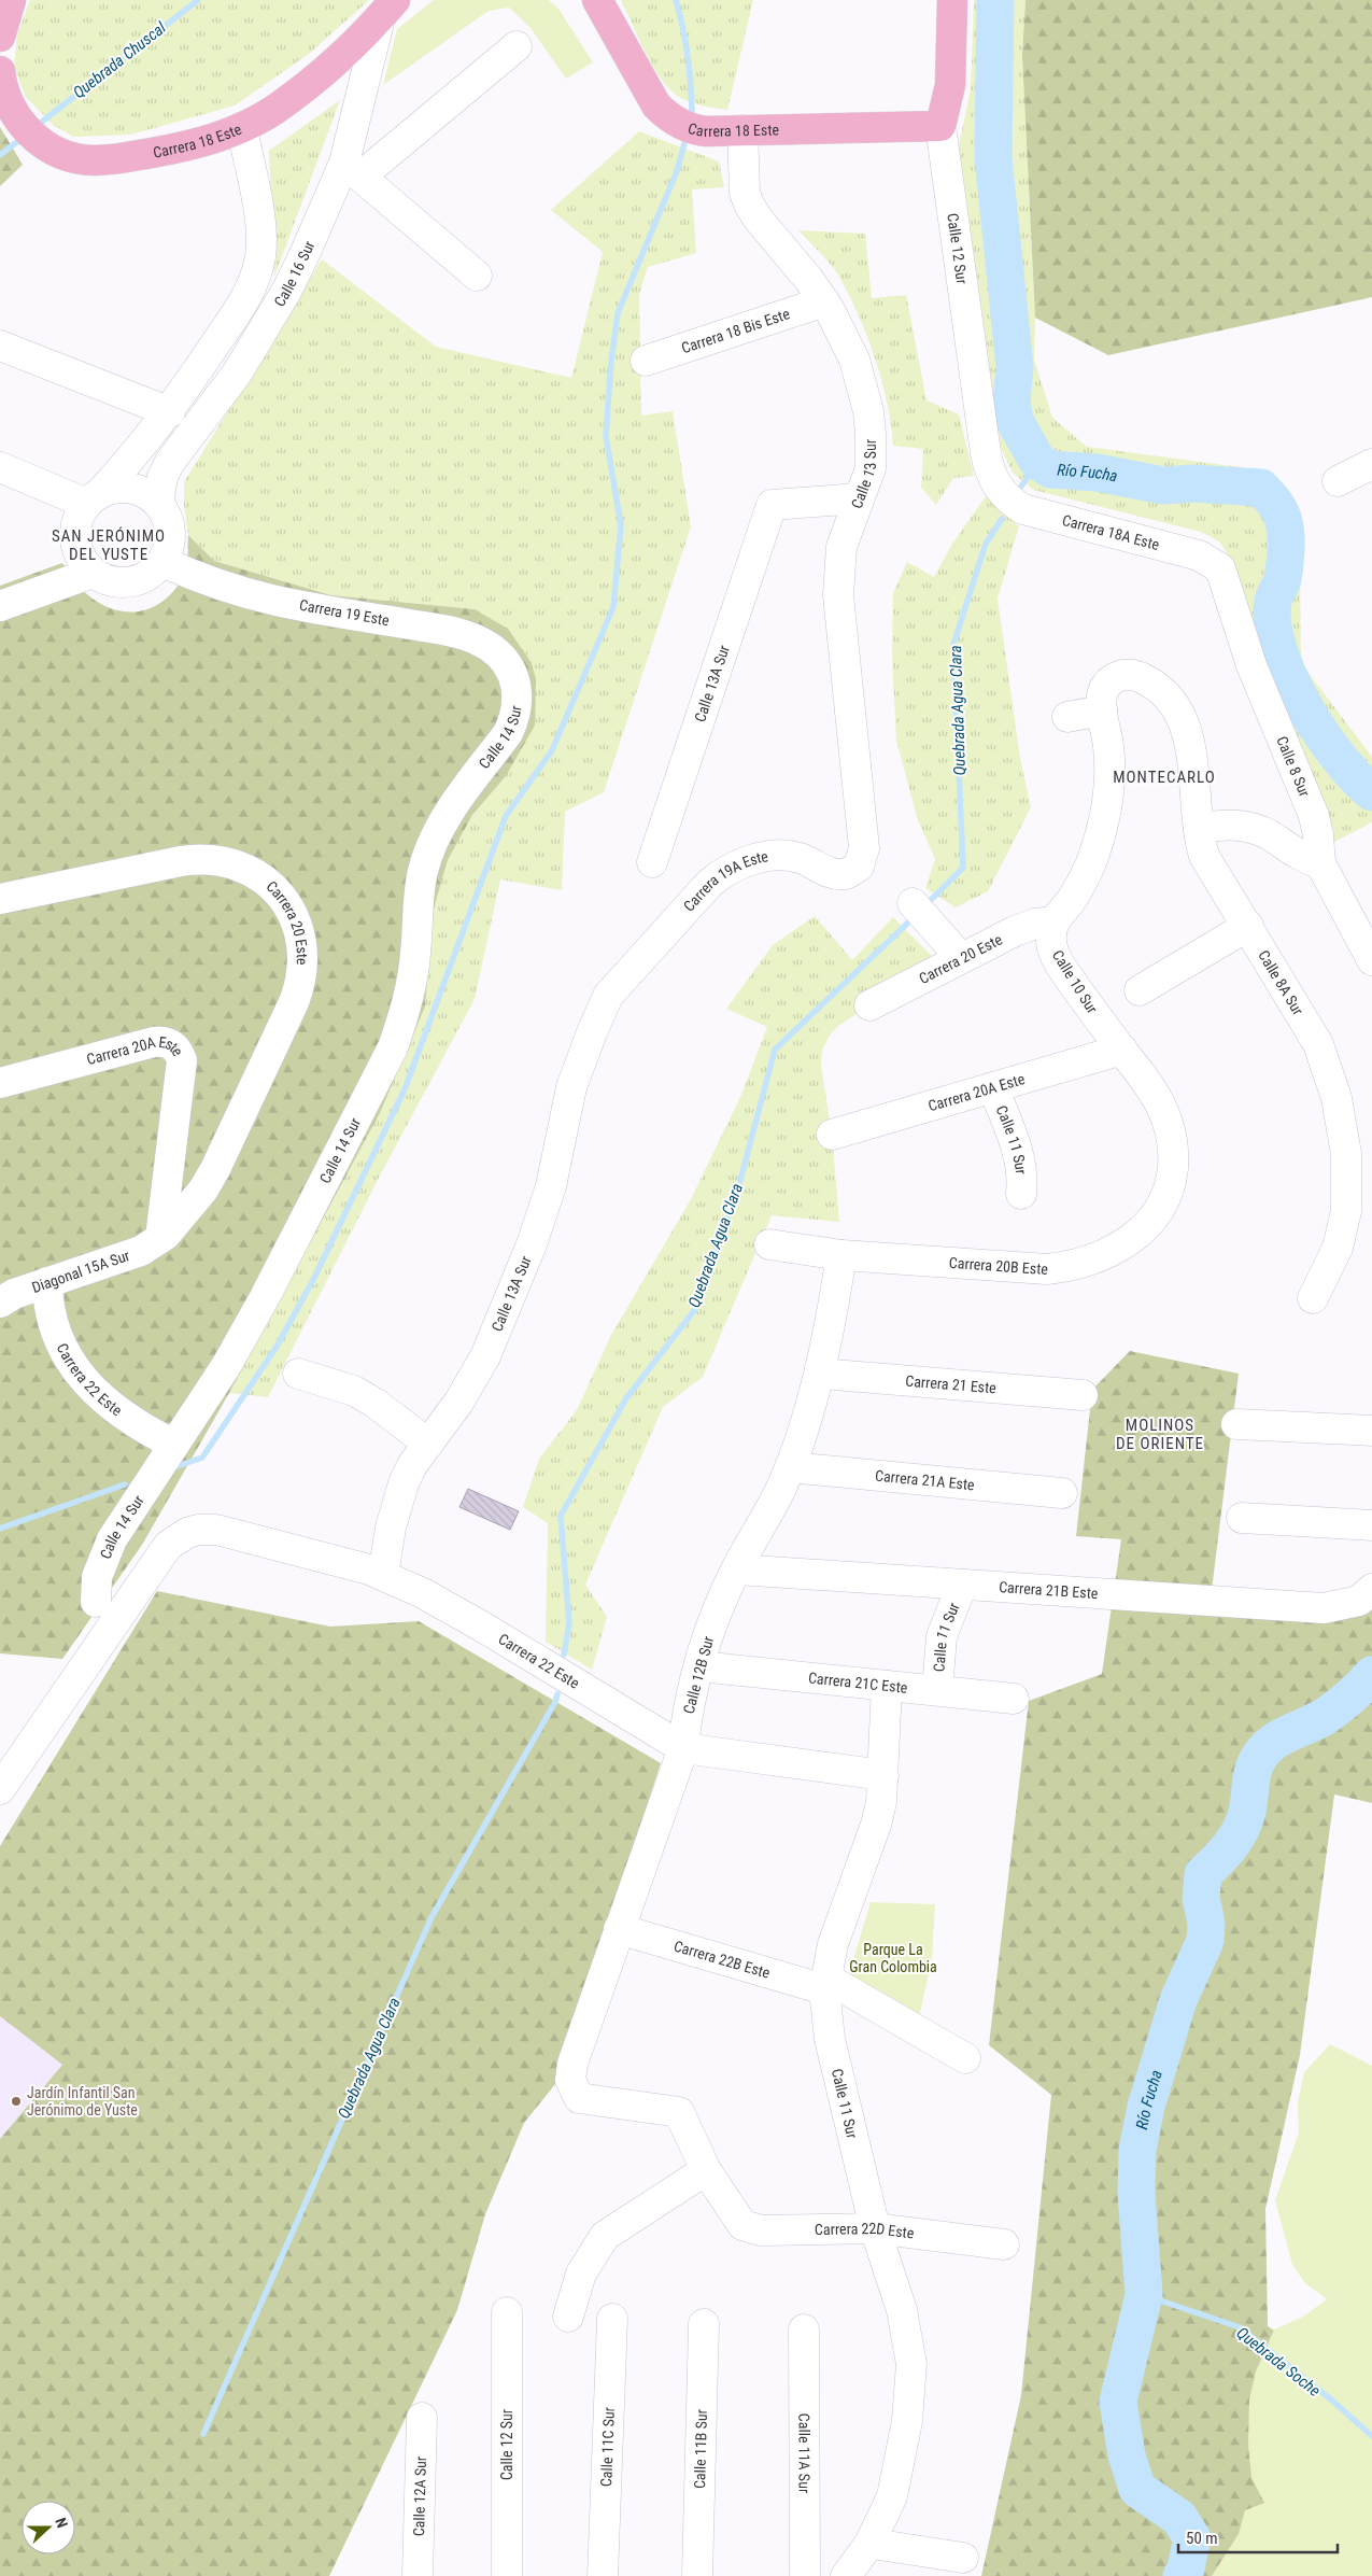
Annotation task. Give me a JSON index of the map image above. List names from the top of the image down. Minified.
{"streets":{"main road":["Carrera 18 Este","Calle 12 Sur"],"street":["Calle 16 Sur","Carrera 18 Bis Este","Calle 13 Sur","Carrera 18A Este","Carrera 19 Este","Calle 13A Sur","Calle 14 Sur","Calle 8 Sur","Carrera 19A Este","Carrera 20 Este","Calle 10 Sur","Calle 8A Sur","Carrera 20A Este","Calle 11 Sur","Carrera 20B Este","Diagonal 15A Sur","Carrera 22 Este","Carrera 21 Este","Carrera 21A Este","Carrera 21B Este","Calle 12B Sur","Carrera 21C Este","Carrera 22B Este","Carrera 22D Este","Calle 11C Sur","Calle 11B Sur","Calle 11A Sur","Calle 12A Sur"]},"crossings":[["Carrera 18 Este","Calle 12 Sur"],["Carrera 18 Este","Calle 16 Sur"],["Carrera 18 Este","Calle 13 Sur"],["Calle 12 Sur","Carrera 18A Este"],["Calle 16 Sur","Carrera 19 Este"],["Carrera 18 Bis Este","Calle 13 Sur"],["Calle 13 Sur","Calle 13A Sur"],["Calle 13 Sur","Carrera 19A Este"],["Carrera 18A Este","Calle 8 Sur"],["Carrera 19 Este","Calle 14 Sur"],["Calle 13A Sur","Carrera 19A Este"],["Calle 13A Sur","Carrera 22 Este"],["Calle 14 Sur","Carrera 22 Este"],["Carrera 20 Este","Calle 10 Sur"],["Carrera 20 Este","Carrera 20A Este"],["Carrera 20 Este","Diagonal 15A Sur"],["Calle 10 Sur","Carrera 20A Este"],["Calle 10 Sur","Carrera 20B Este"],["Carrera 20A Este","Calle 11 Sur"],["Carrera 20A Este","Diagonal 15A Sur"],["Calle 11 Sur","Carrera 22 Este"],["Calle 11 Sur","Carrera 21B Este"],["Calle 11 Sur","Carrera 21C Este"],["Calle 11 Sur","Carrera 22B Este"],["Calle 11 Sur","Carrera 22D Este"],["Carrera 20B Este","Calle 12B Sur"],["Diagonal 15A Sur","Carrera 22 Este"],["Carrera 22 Este","Calle 12B Sur"],["Carrera 21 Este","Calle 12B Sur"],["Carrera 21A Este","Calle 12B Sur"],["Carrera 21B Este","Calle 12B Sur"],["Calle 12B Sur","Carrera 21C Este"],["Calle 12B Sur","Carrera 22B Este"],["Calle 12B Sur","Carrera 22D Este"]],"districts":["SAN JERÓNIMO DEL YUSTE","MONTECARLO","MOLINOS DE ORIENTE"],"water":["Quebrada Chuscal","Río Fucha","Quebrada Agua Clara","Quebrada Soche"],"parks":["Parque La Gran Colombia"],"places":["Jardín Infantil San Jerónimo de Yuste"],"scale_bar":"50 m","north":"right"}
